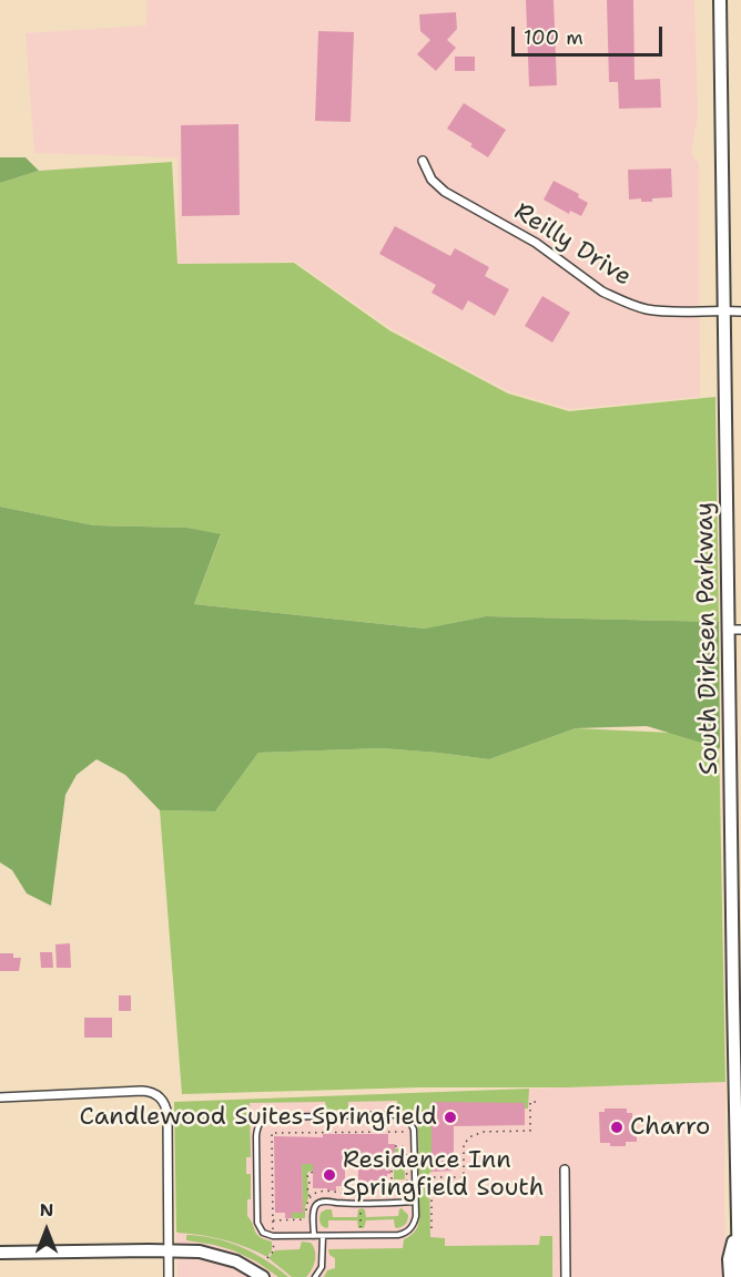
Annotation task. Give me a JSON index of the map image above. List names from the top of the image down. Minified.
{"streets":{"main road":["South Dirksen Parkway"],"street":["Reilly Drive"]},"crossings":[["Reilly Drive","South Dirksen Parkway"]],"places":["Candlewood Suites Springfield","Charro","Residence Inn Springfield South"],"scale_bar":"100 m","north":"top"}
